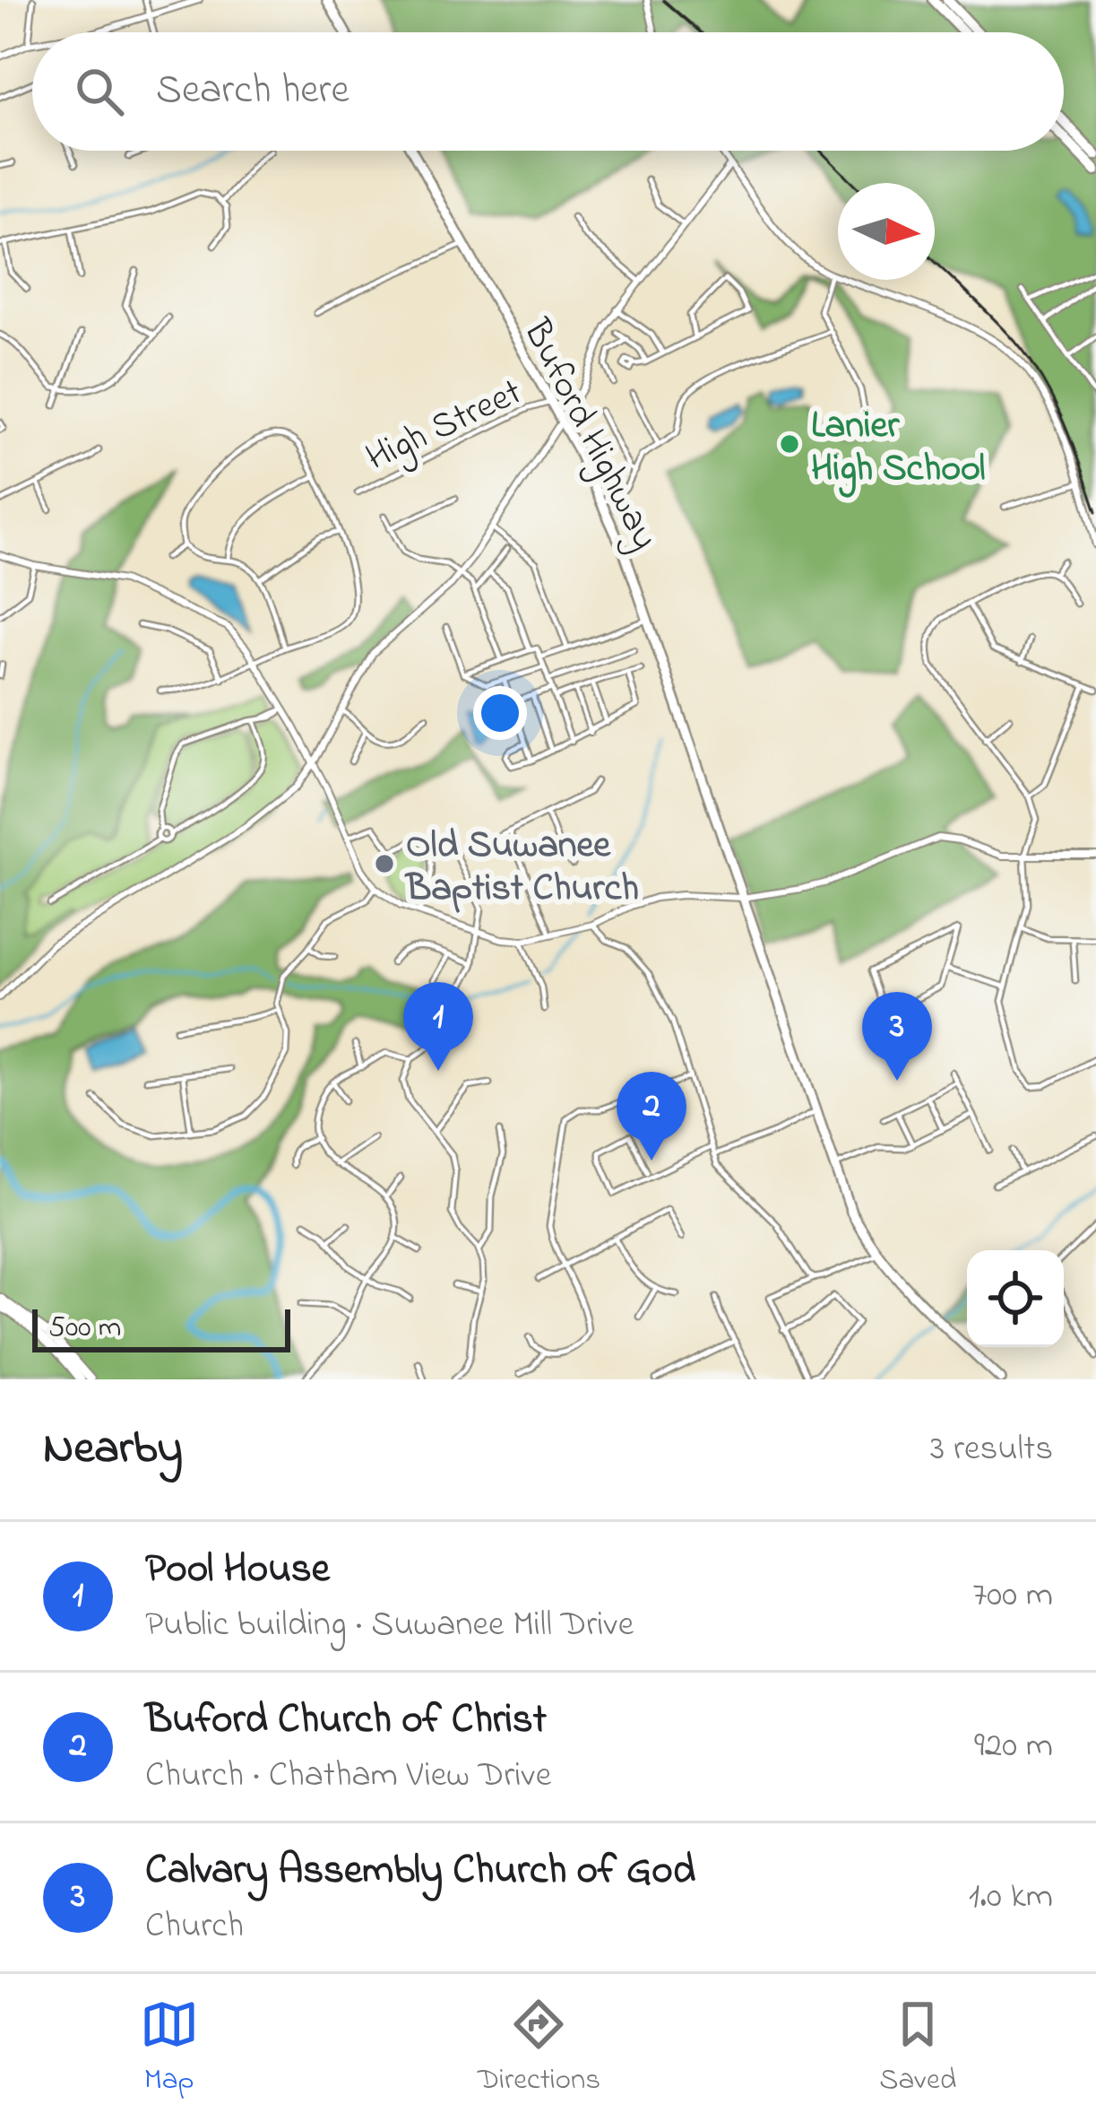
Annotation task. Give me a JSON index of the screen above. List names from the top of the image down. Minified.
{"streets":{"main road":["Buford Highway"],"street":["High Street"]},"crossings":[["High Street","Buford Highway"]],"places":["Lanier High School","Old Suwanee Baptist Church"],"scale_bar":"500 m","north":"right","page":{"search":"Search here","pins":["1","3","2"],"scale":"500 m","heading":["Nearby","3 results"],"list":[{"mark":"1","name":"Pool House","note":"Public building · Suwanee Mill Drive","value":"700 m"},{"mark":"2","name":"Buford Church of Christ","note":"Church · Chatham View Drive","value":"920 m"},{"mark":"3","name":"Calvary Assembly Church of God","note":"Church","value":"1.0 km"}],"nav":["Map","Directions","Saved"]}}
